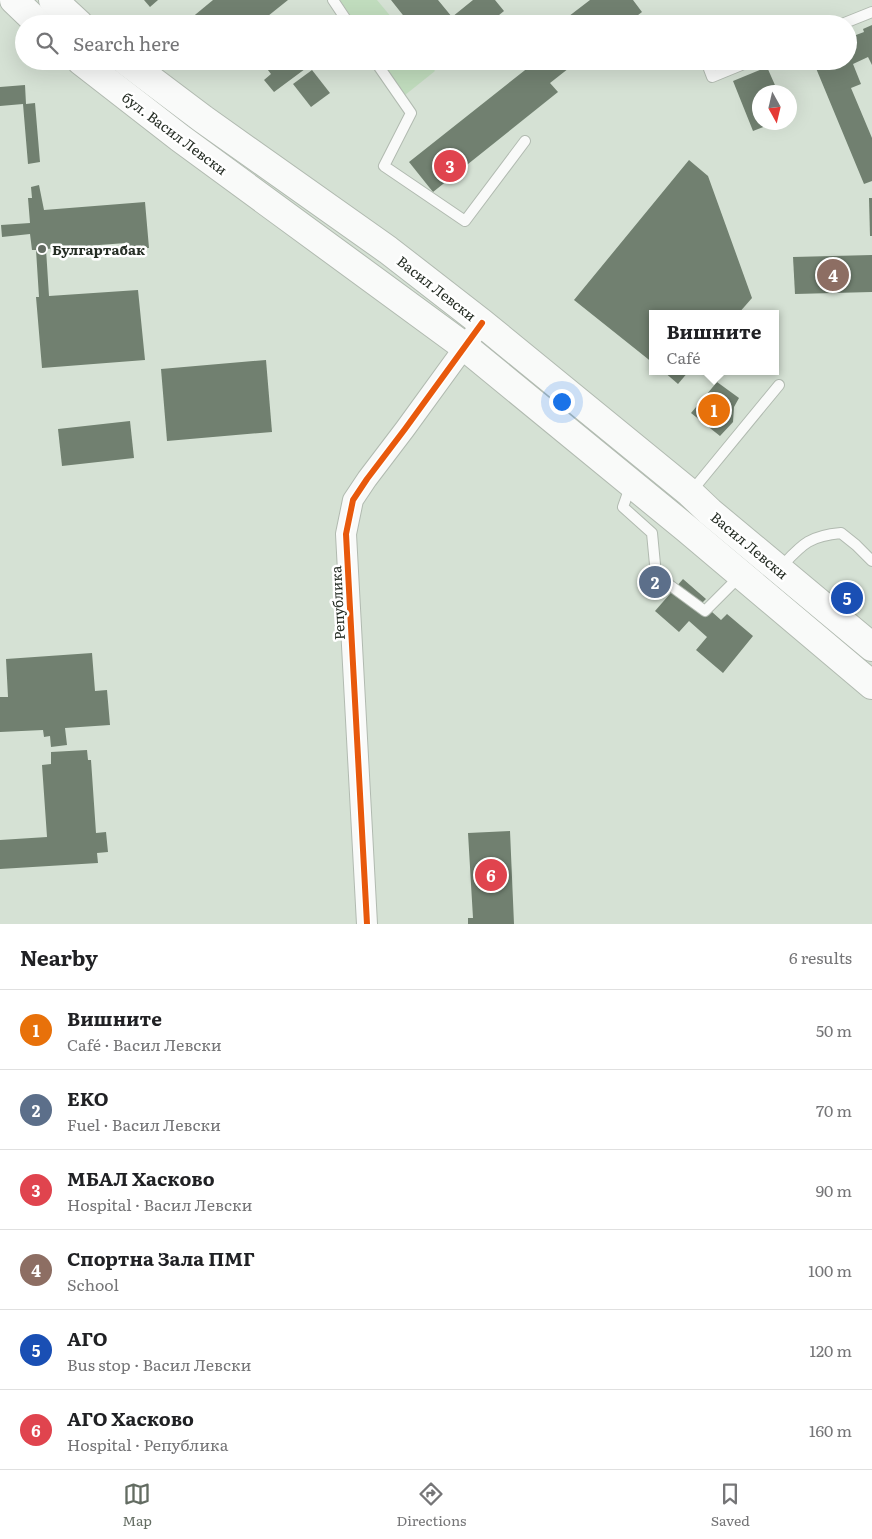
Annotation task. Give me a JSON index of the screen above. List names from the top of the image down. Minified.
{"streets":{"main road":["бул. Васил Левски","Васил Левски"],"street":["Република"]},"crossings":[["бул. Васил Левски","Васил Левски"],["Васил Левски","Република"]],"places":["Булгартабак"],"north":"bottom","page":{"search":"Search here","pins":["3","4","1","2","5","6"],"popup":["Вишните","Café"],"heading":["Nearby","6 results"],"list":[{"mark":"1","name":"Вишните","note":"Café · Васил Левски","value":"50 m"},{"mark":"2","name":"EKO","note":"Fuel · Васил Левски","value":"70 m"},{"mark":"3","name":"МБАЛ Хасково","note":"Hospital · Васил Левски","value":"90 m"},{"mark":"4","name":"Спортна Зала ПМГ","note":"School","value":"100 m"},{"mark":"5","name":"АГО","note":"Bus stop · Васил Левски","value":"120 m"},{"mark":"6","name":"АГО Хасково","note":"Hospital · Република","value":"160 m"}],"nav":["Map","Directions","Saved"]}}
